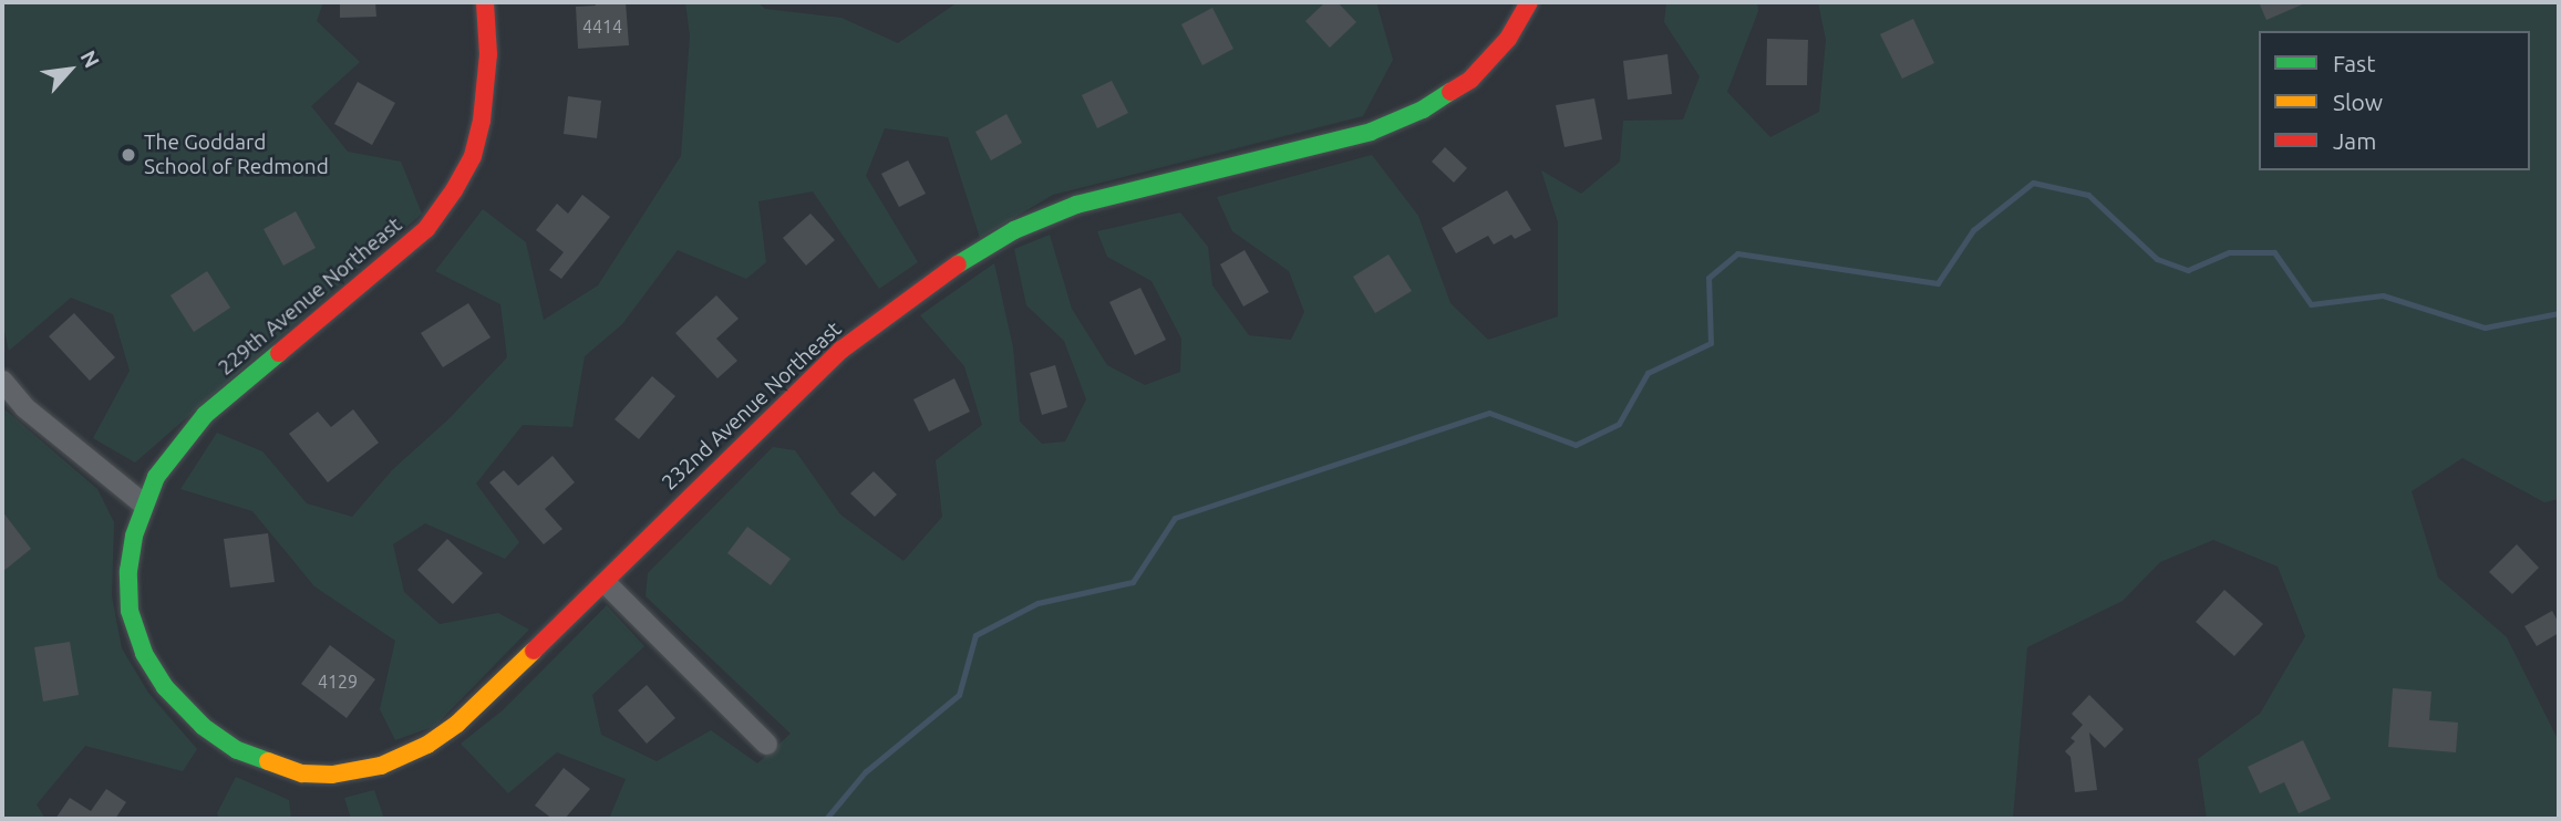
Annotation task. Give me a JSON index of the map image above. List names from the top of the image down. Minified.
{"streets":{"street":["229th Avenue Northeast","232nd Avenue Northeast"]},"crossings":[["229th Avenue Northeast","232nd Avenue Northeast"]],"places":["The Goddard School of Redmond"],"house_numbers":["4414","4129"],"legend":["Fast","Slow","Jam"],"north":"top right"}
